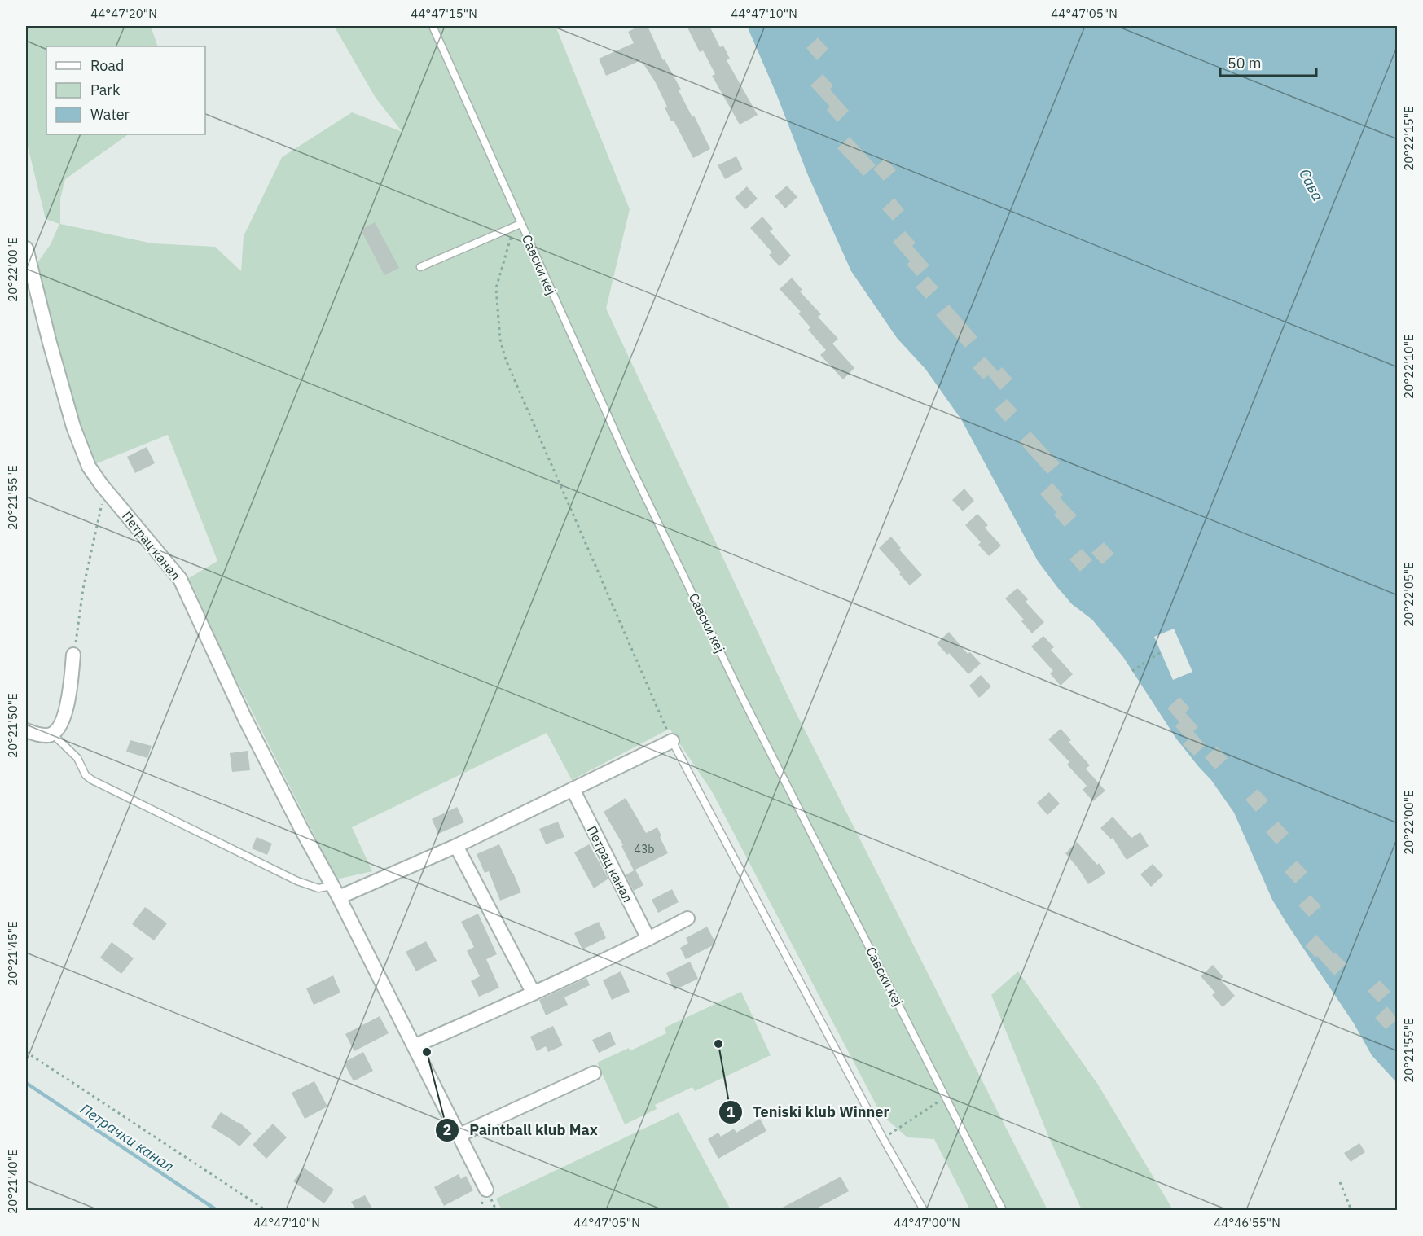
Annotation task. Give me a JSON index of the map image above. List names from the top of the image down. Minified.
{"streets":{"street":["Петрац канал"],"lane":["Савски кеј"]},"water":["Сава","Петрачки канал"],"places":["Teniski klub Winner","Paintball klub Max"],"house_numbers":["43b"],"legend":["Road","Park","Water"],"scale_bar":"50 m","coordinates":["44°47'20\"N","44°47'15\"N","44°47'10\"N","44°47'05\"N","20°22'15\"E","20°22'00\"E","20°22'10\"E","20°21'55\"E","20°22'05\"E","20°21'50\"E","20°21'45\"E","20°21'40\"E","44°47'00\"N","44°46'55\"N"]}
